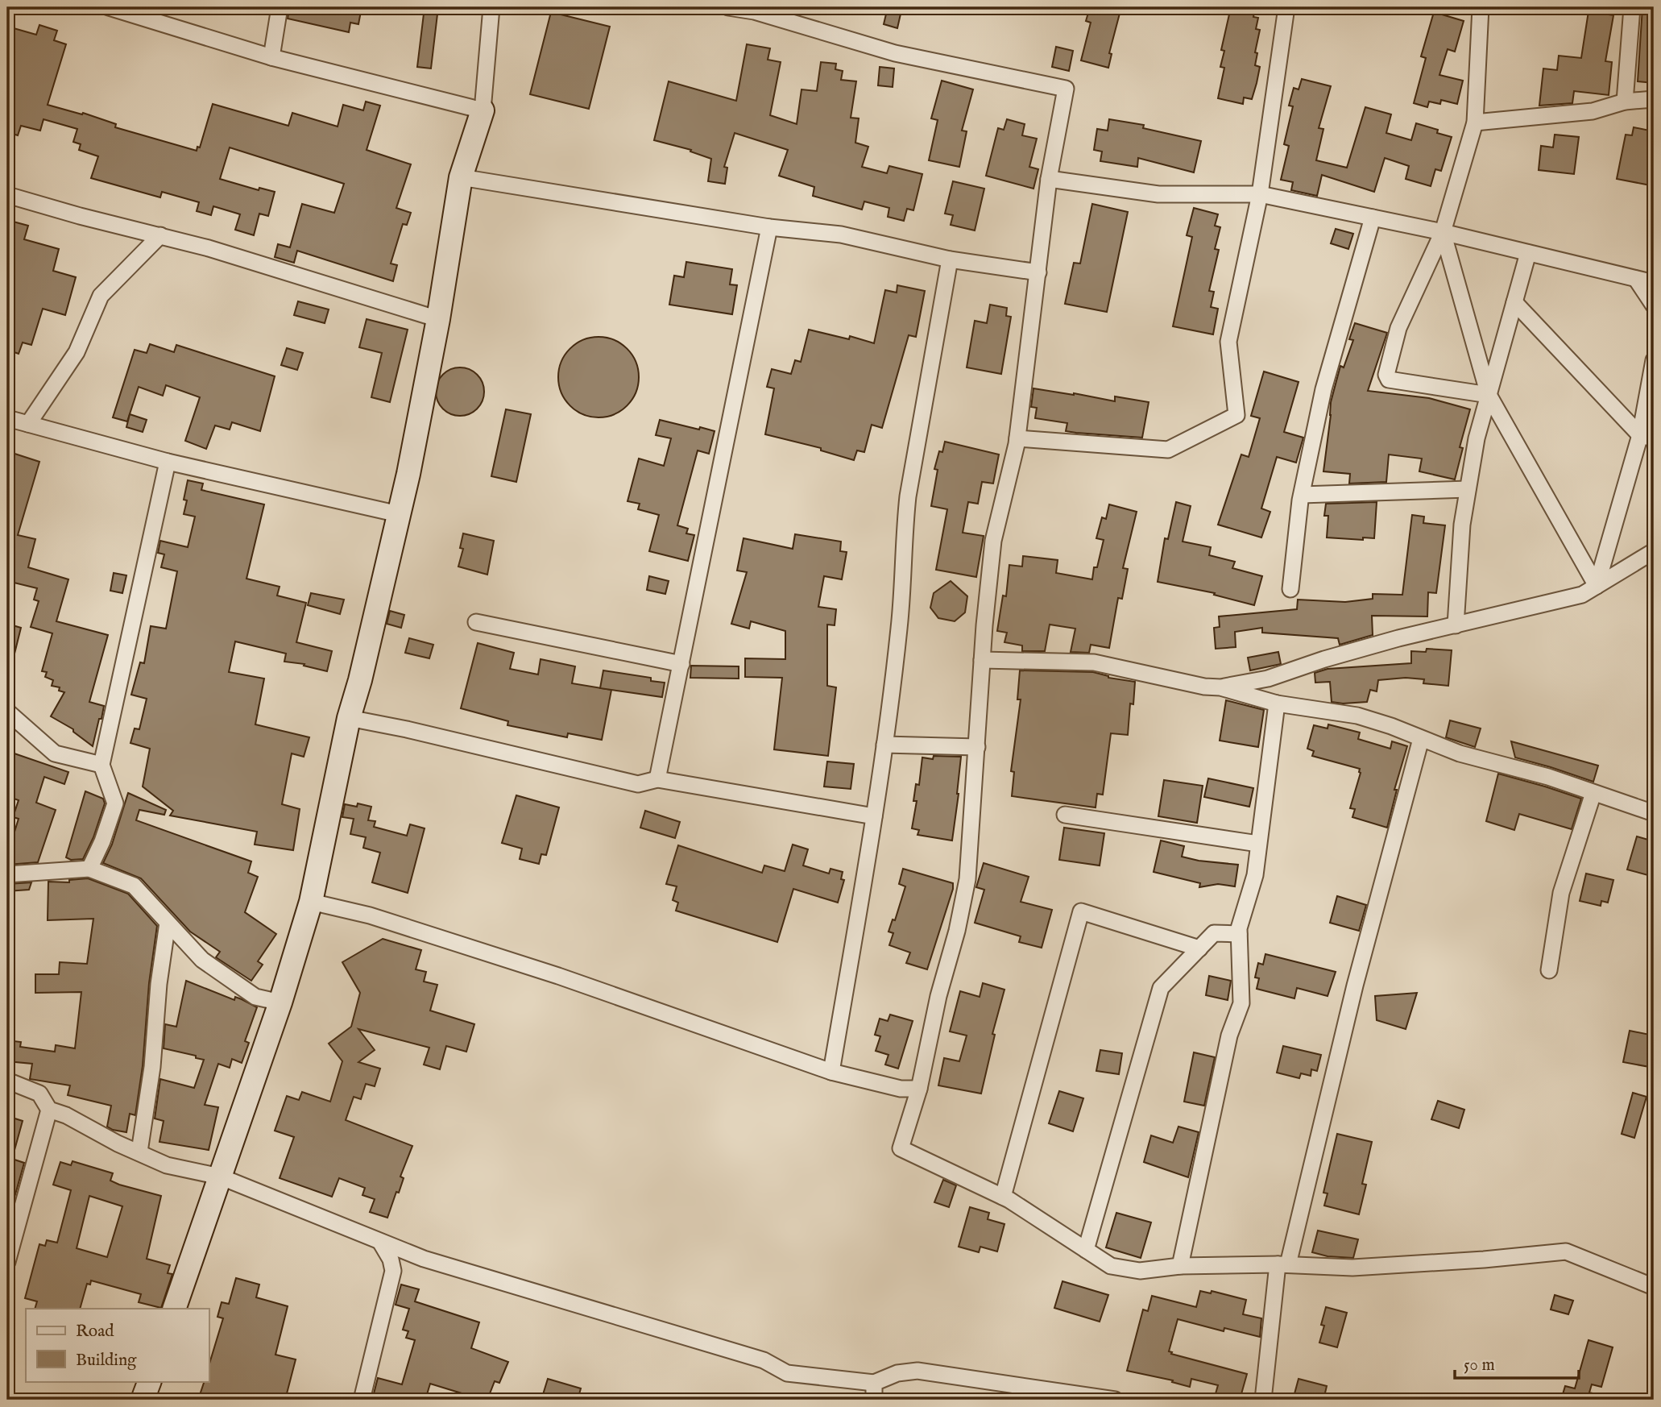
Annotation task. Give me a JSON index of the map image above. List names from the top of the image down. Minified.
{"legend":["Road","Building"],"scale_bar":"50 m"}
